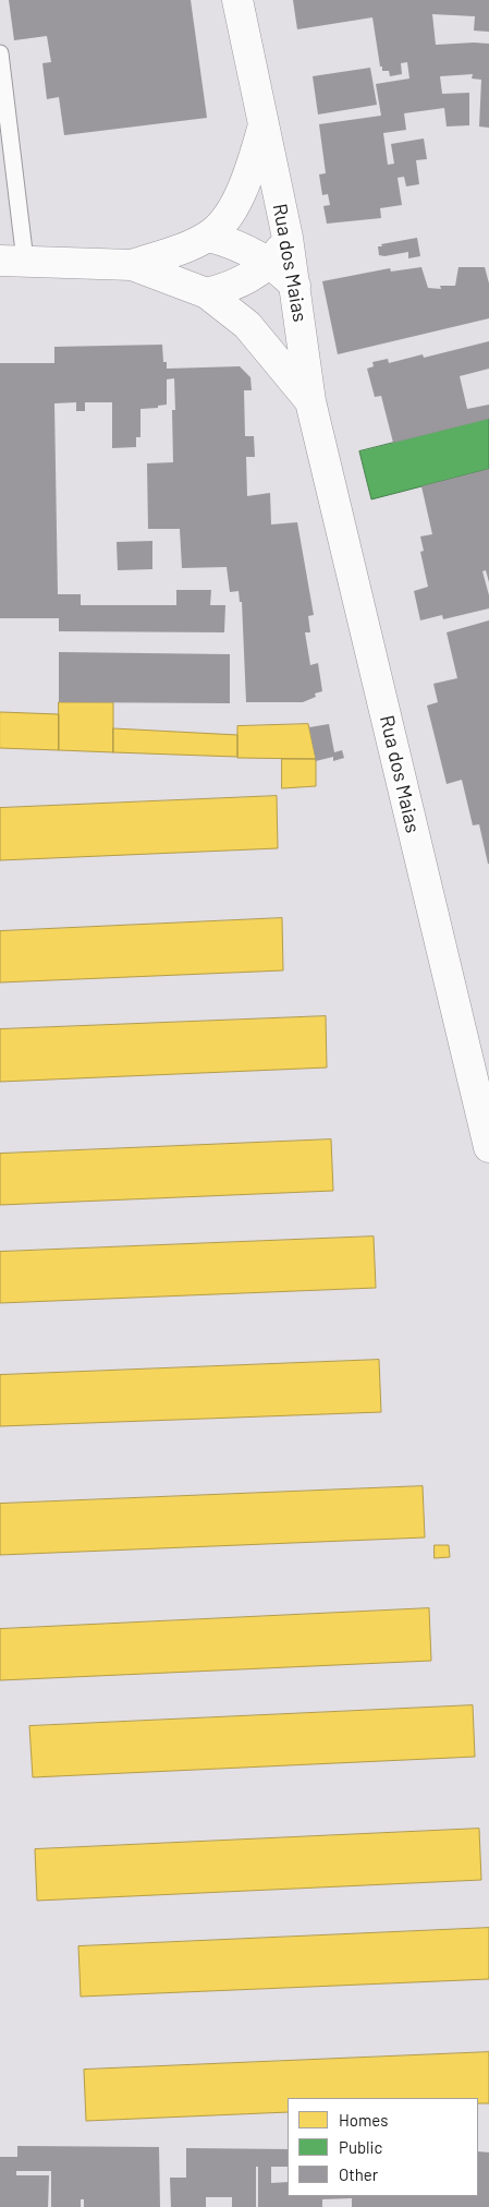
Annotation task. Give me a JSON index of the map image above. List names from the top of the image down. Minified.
{"streets":{"main road":["Rua dos Maias"]},"legend":["Homes","Public","Other"]}
